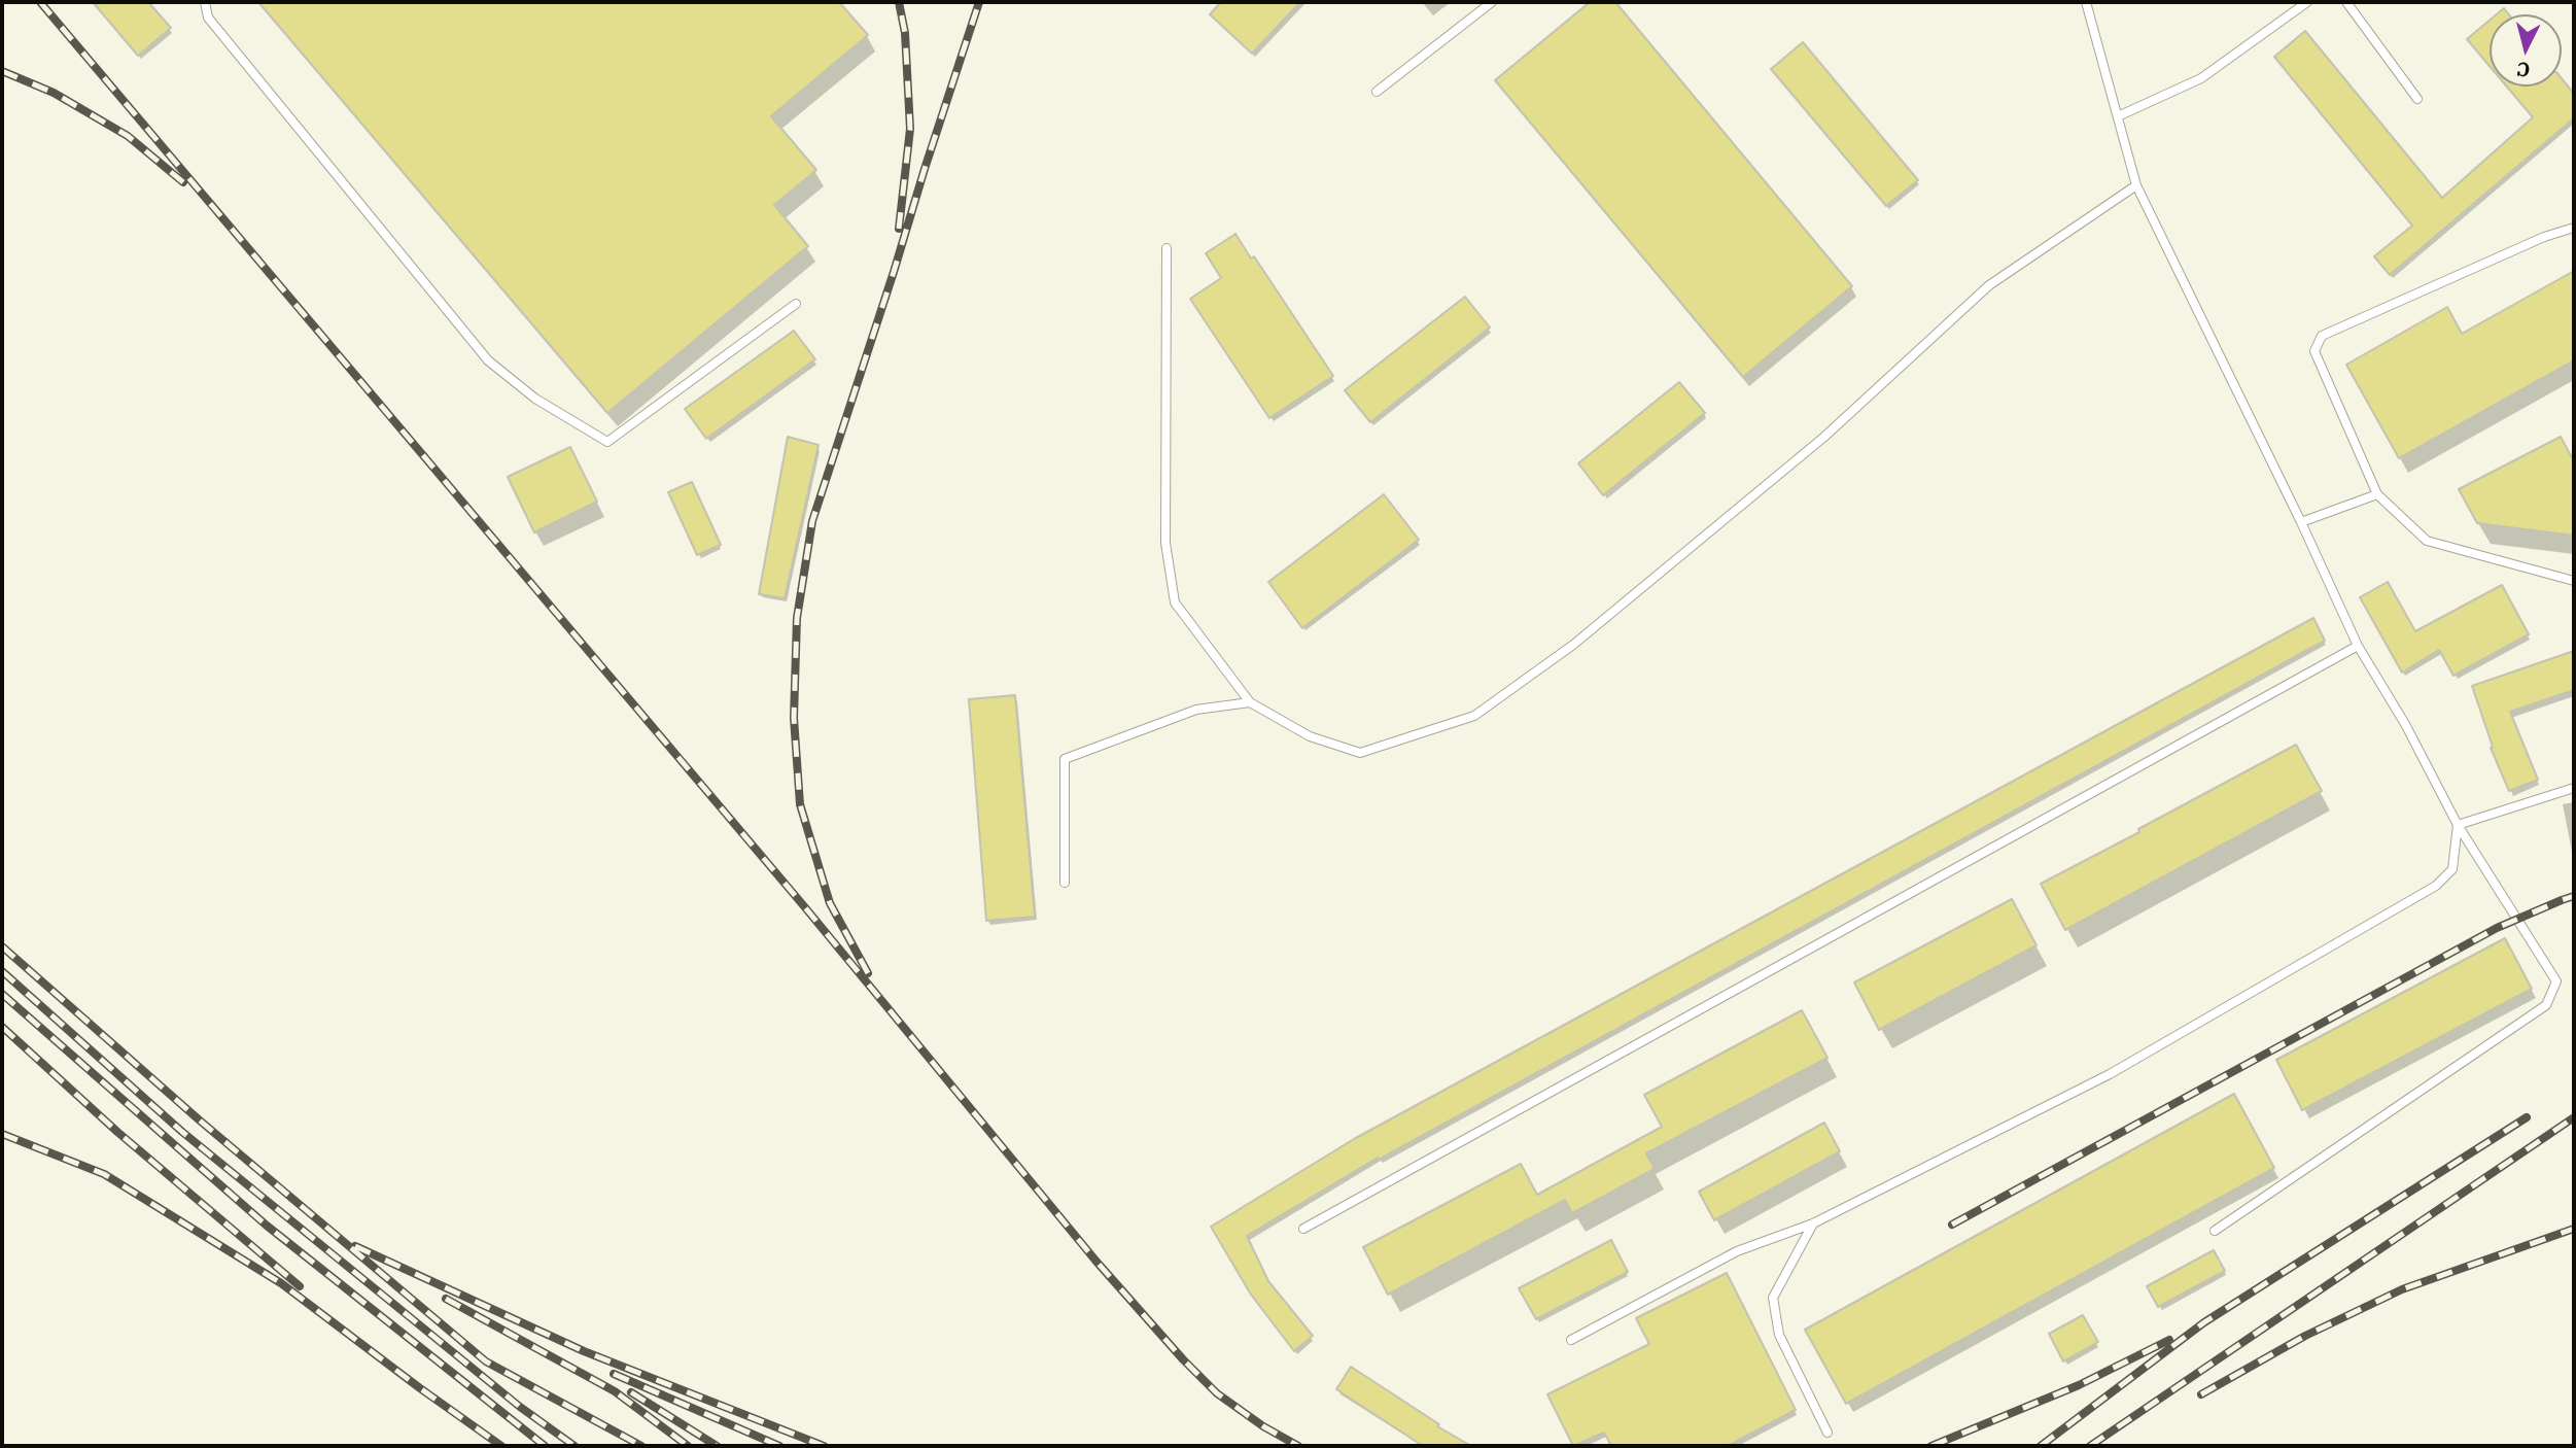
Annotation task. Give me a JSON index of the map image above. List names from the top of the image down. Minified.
{"north":"bottom"}
